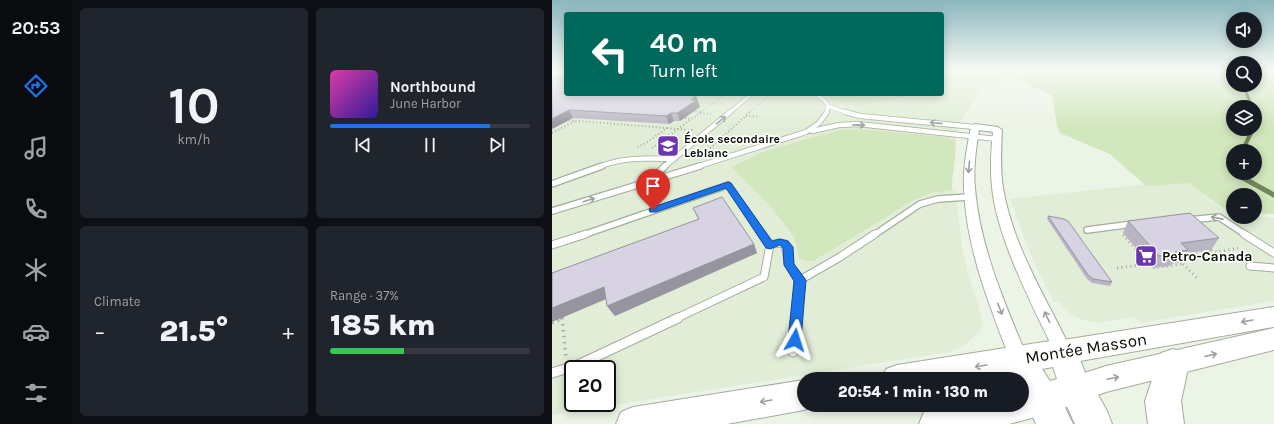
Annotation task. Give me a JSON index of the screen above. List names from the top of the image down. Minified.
{"streets":{"main road":["Montée Masson"]},"places":{"school or university":["École secondaire Leblanc"],"supermarket":["Petro-Canada"]},"page":{"tabs":"20:53","tile":[["10","km/h"],"Climate",["Range · 37%","185 km"]],"map_buttons":["+","−"],"turn":["40 m","Turn left"],"song":["Northbound","June Harbor"],"heat":["−","21.5°","+"],"limit":"20","trip":"20:54 · 1 min · 130 m"}}
